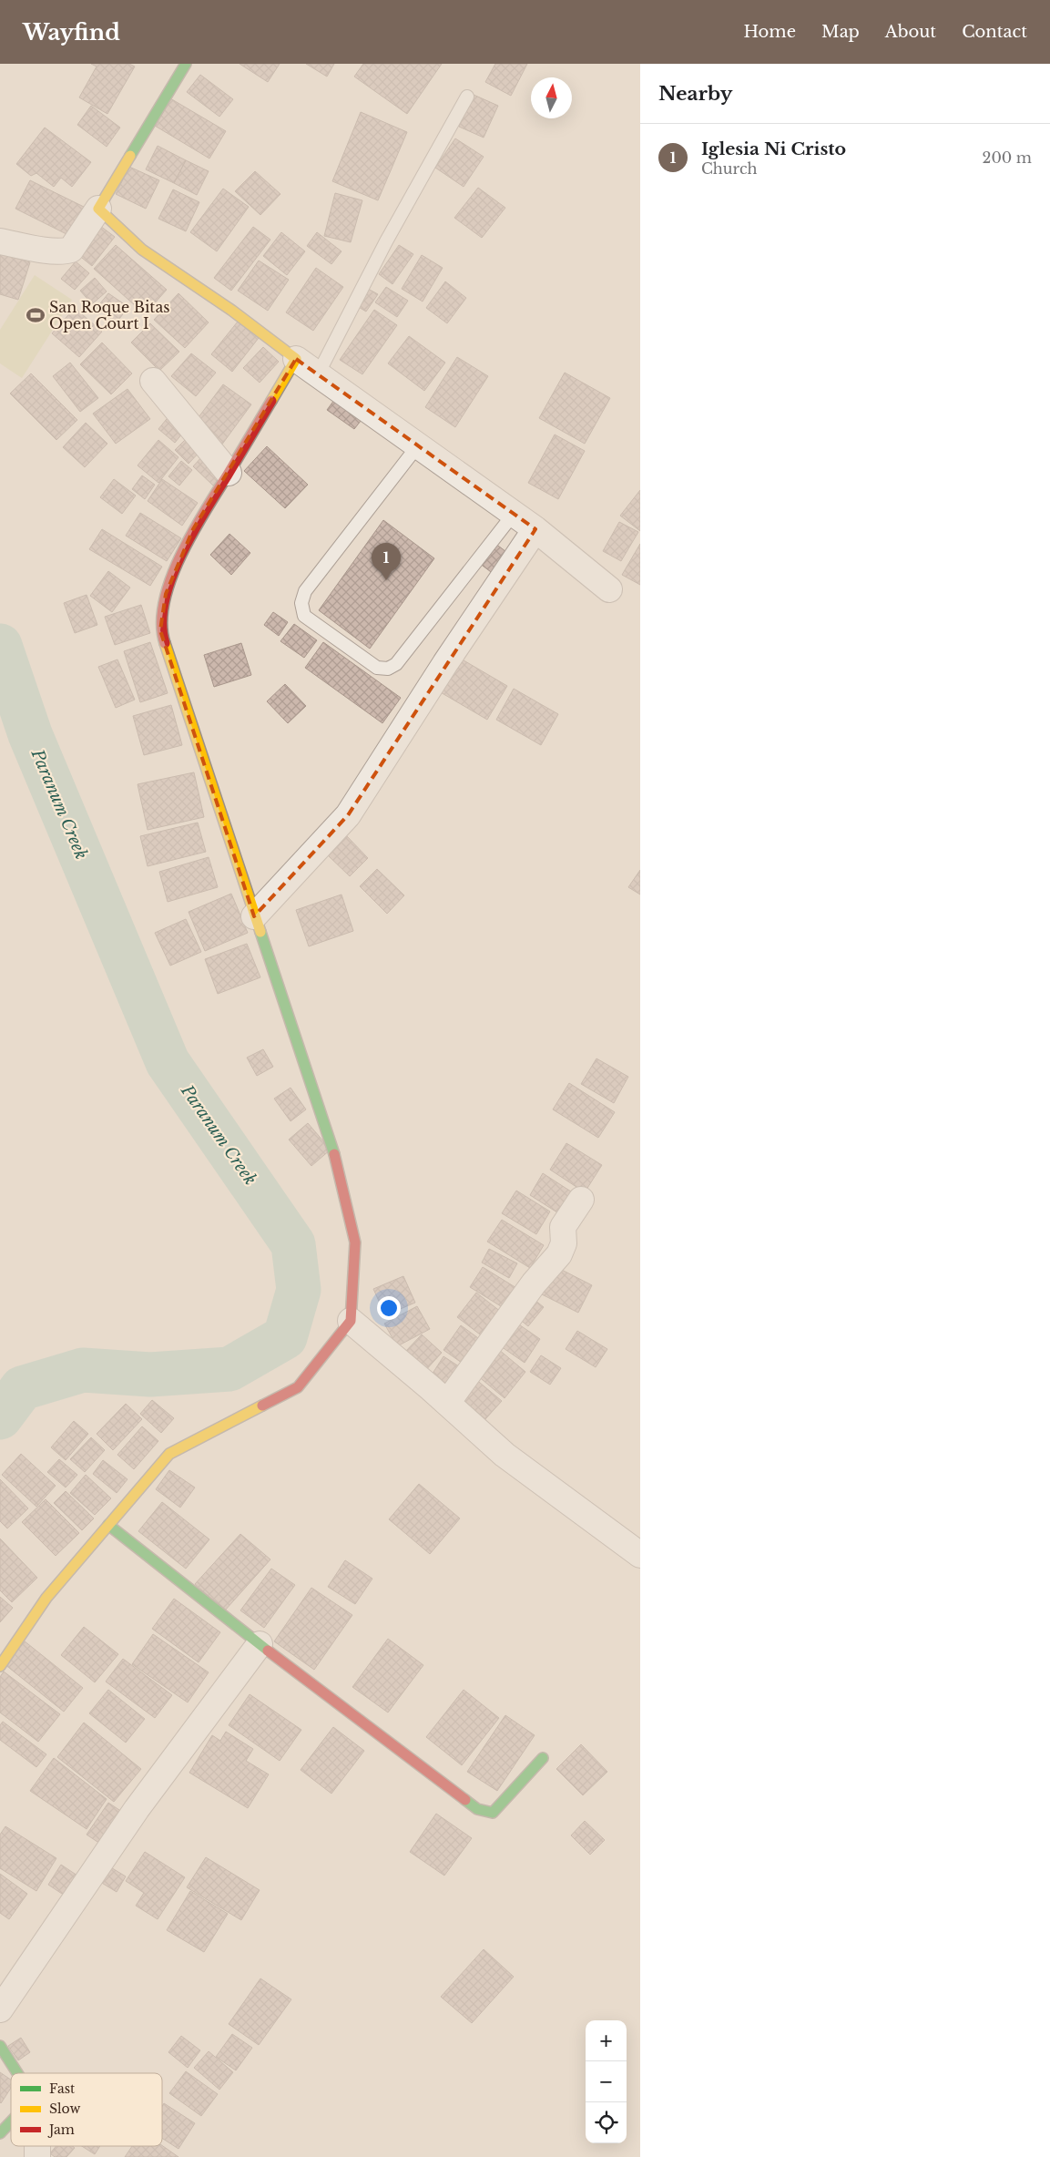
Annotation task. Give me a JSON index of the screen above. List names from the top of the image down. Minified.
{"water":["Paranum Creek"],"places":{"sports":["San Roque Bitas Open Court I"]},"legend":["Fast","Slow","Jam"],"north":"top","page":{"header":"Wayfind","nav":["Home","Map","About","Contact"],"heading":"Nearby","list":[{"mark":"1","name":"Iglesia Ni Cristo","note":"Church","value":"200 m"}],"pins":"1","map_buttons":["+","−"]}}
